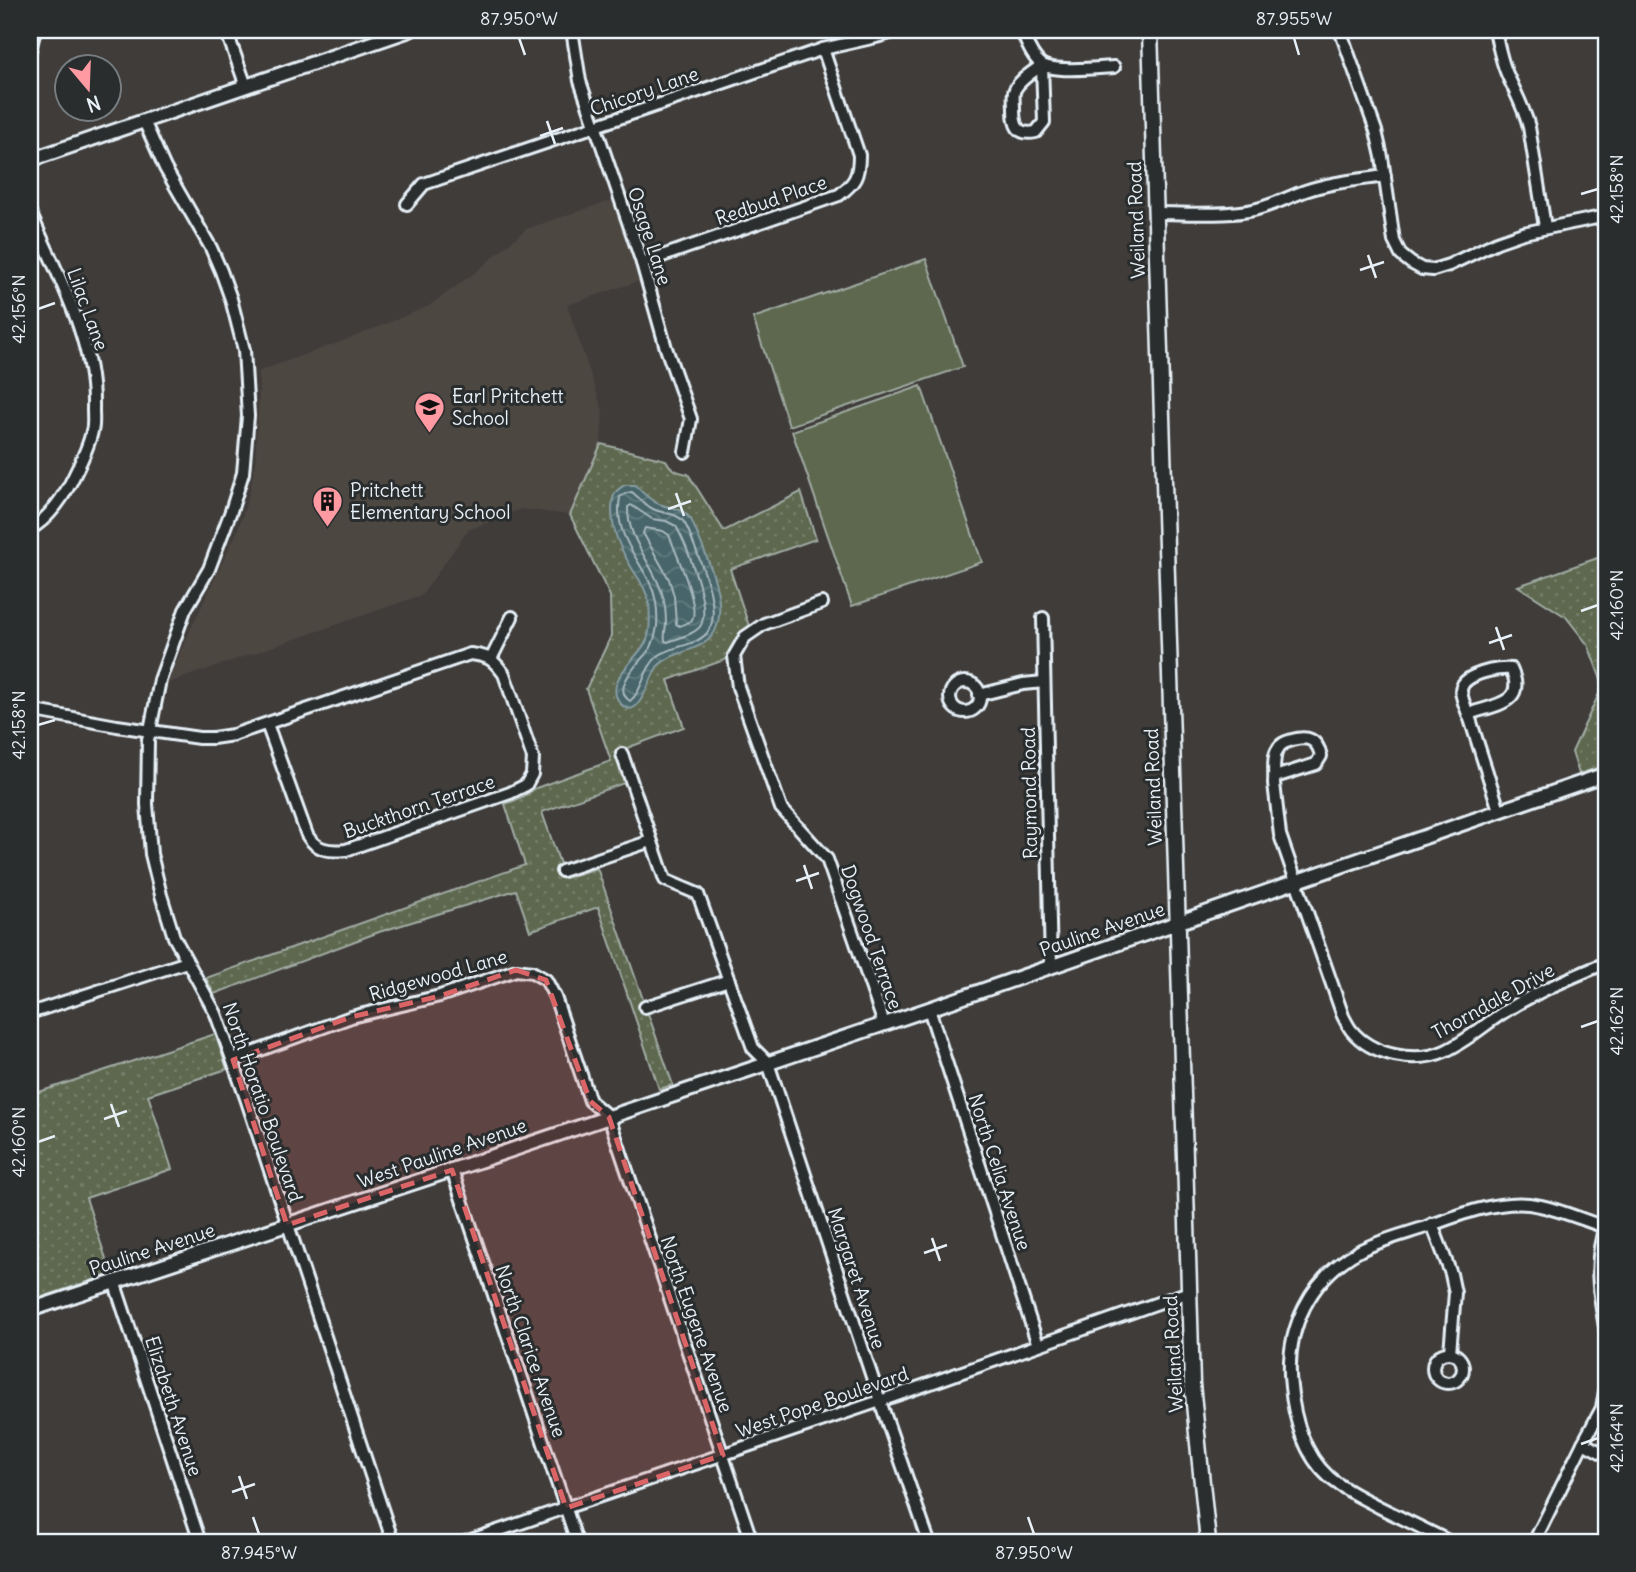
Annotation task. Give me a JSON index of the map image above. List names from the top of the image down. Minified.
{"streets":{"main road":["Weiland Road"],"street":["Chicory Lane","Redbud Place","Osage Lane","Lilac Lane","Raymond Road","Buckthorn Terrace","Pauline Avenue","Dogwood Terrace","Ridgewood Lane","Thorndale Drive","North Horatio Boulevard","West Pauline Avenue","North Celia Avenue","Margaret Avenue","North Eugene Avenue","North Clarice Avenue","West Pope Boulevard","Elizabeth Avenue"]},"crossings":[["Chicory Lane","Redbud Place"],["Chicory Lane","Osage Lane"],["Redbud Place","Osage Lane"],["Weiland Road","Pauline Avenue"],["Weiland Road","West Pope Boulevard"],["Raymond Road","Pauline Avenue"],["Pauline Avenue","Dogwood Terrace"],["Pauline Avenue","Ridgewood Lane"],["Pauline Avenue","Thorndale Drive"],["Pauline Avenue","North Horatio Boulevard"],["Pauline Avenue","West Pauline Avenue"],["Pauline Avenue","North Celia Avenue"],["Pauline Avenue","Margaret Avenue"],["Pauline Avenue","North Eugene Avenue"],["Pauline Avenue","Elizabeth Avenue"],["Ridgewood Lane","North Horatio Boulevard"],["Ridgewood Lane","West Pauline Avenue"],["Ridgewood Lane","North Eugene Avenue"],["North Horatio Boulevard","West Pauline Avenue"],["West Pauline Avenue","North Eugene Avenue"],["West Pauline Avenue","North Clarice Avenue"],["North Celia Avenue","West Pope Boulevard"],["Margaret Avenue","West Pope Boulevard"],["North Eugene Avenue","West Pope Boulevard"],["North Clarice Avenue","West Pope Boulevard"]],"places":{"school or university":["Earl Pritchett School"],"building":["Pritchett Elementary School"]},"north":"bottom","coordinates":["87.950°W","87.955°W","42.158°N","42.156°N","42.160°N","42.162°N","42.164°N","87.945°W"]}
